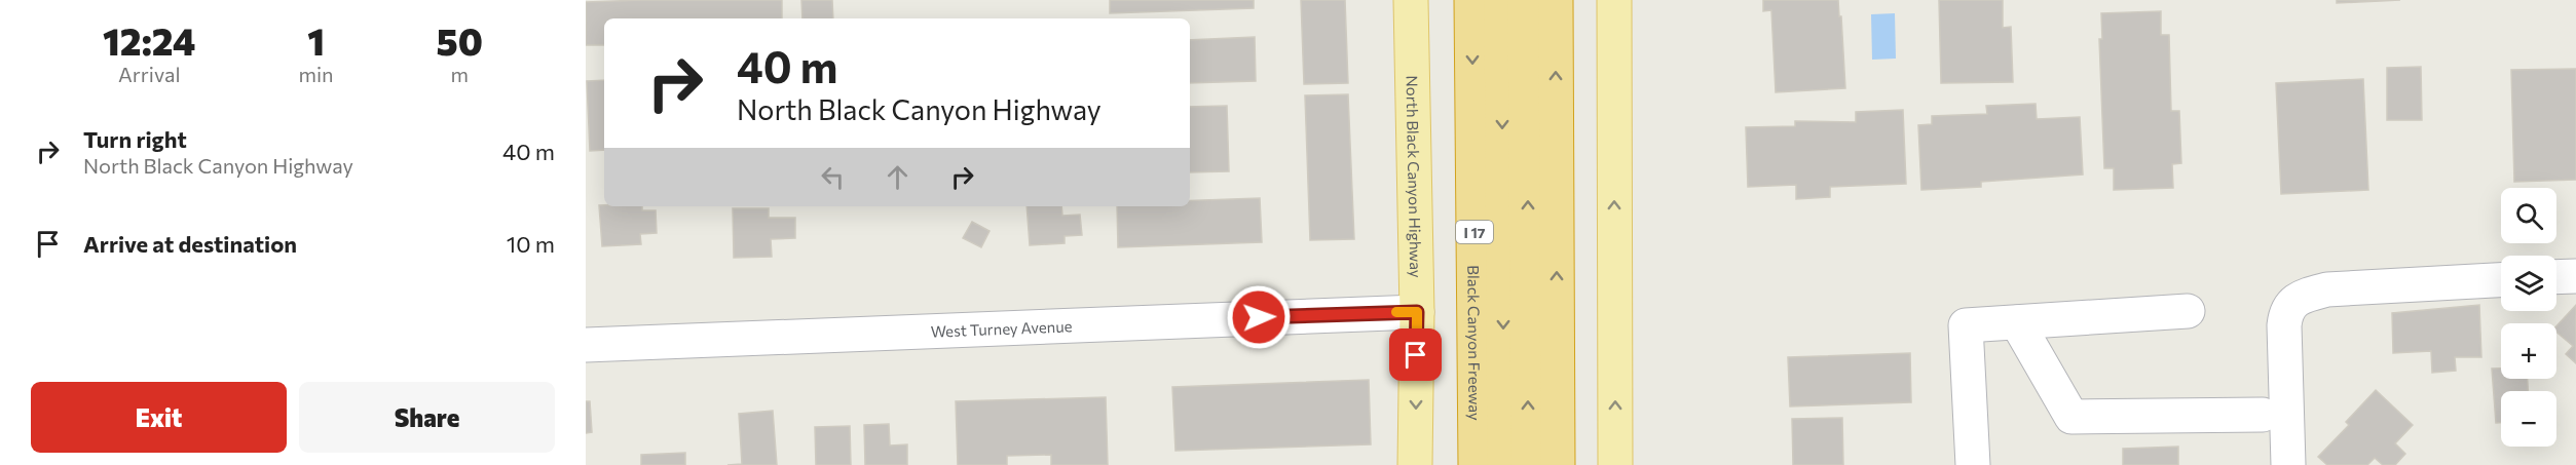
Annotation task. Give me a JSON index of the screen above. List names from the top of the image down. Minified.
{"streets":{"highway":["I 17","Black Canyon Freeway"],"main road":["North Black Canyon Highway"],"street":["West Turney Avenue"]},"crossings":[["North Black Canyon Highway","West Turney Avenue"]],"page":{"eta":["12:24","Arrival","1","min","50","m"],"turn":["40 m","North Black Canyon Highway"],"list":[{"name":"Turn right","note":"North Black Canyon Highway","value":"40 m"},{"name":"Arrive at destination","value":"10 m"}],"map_buttons":["+","−"],"buttons":["Exit","Share"]}}
